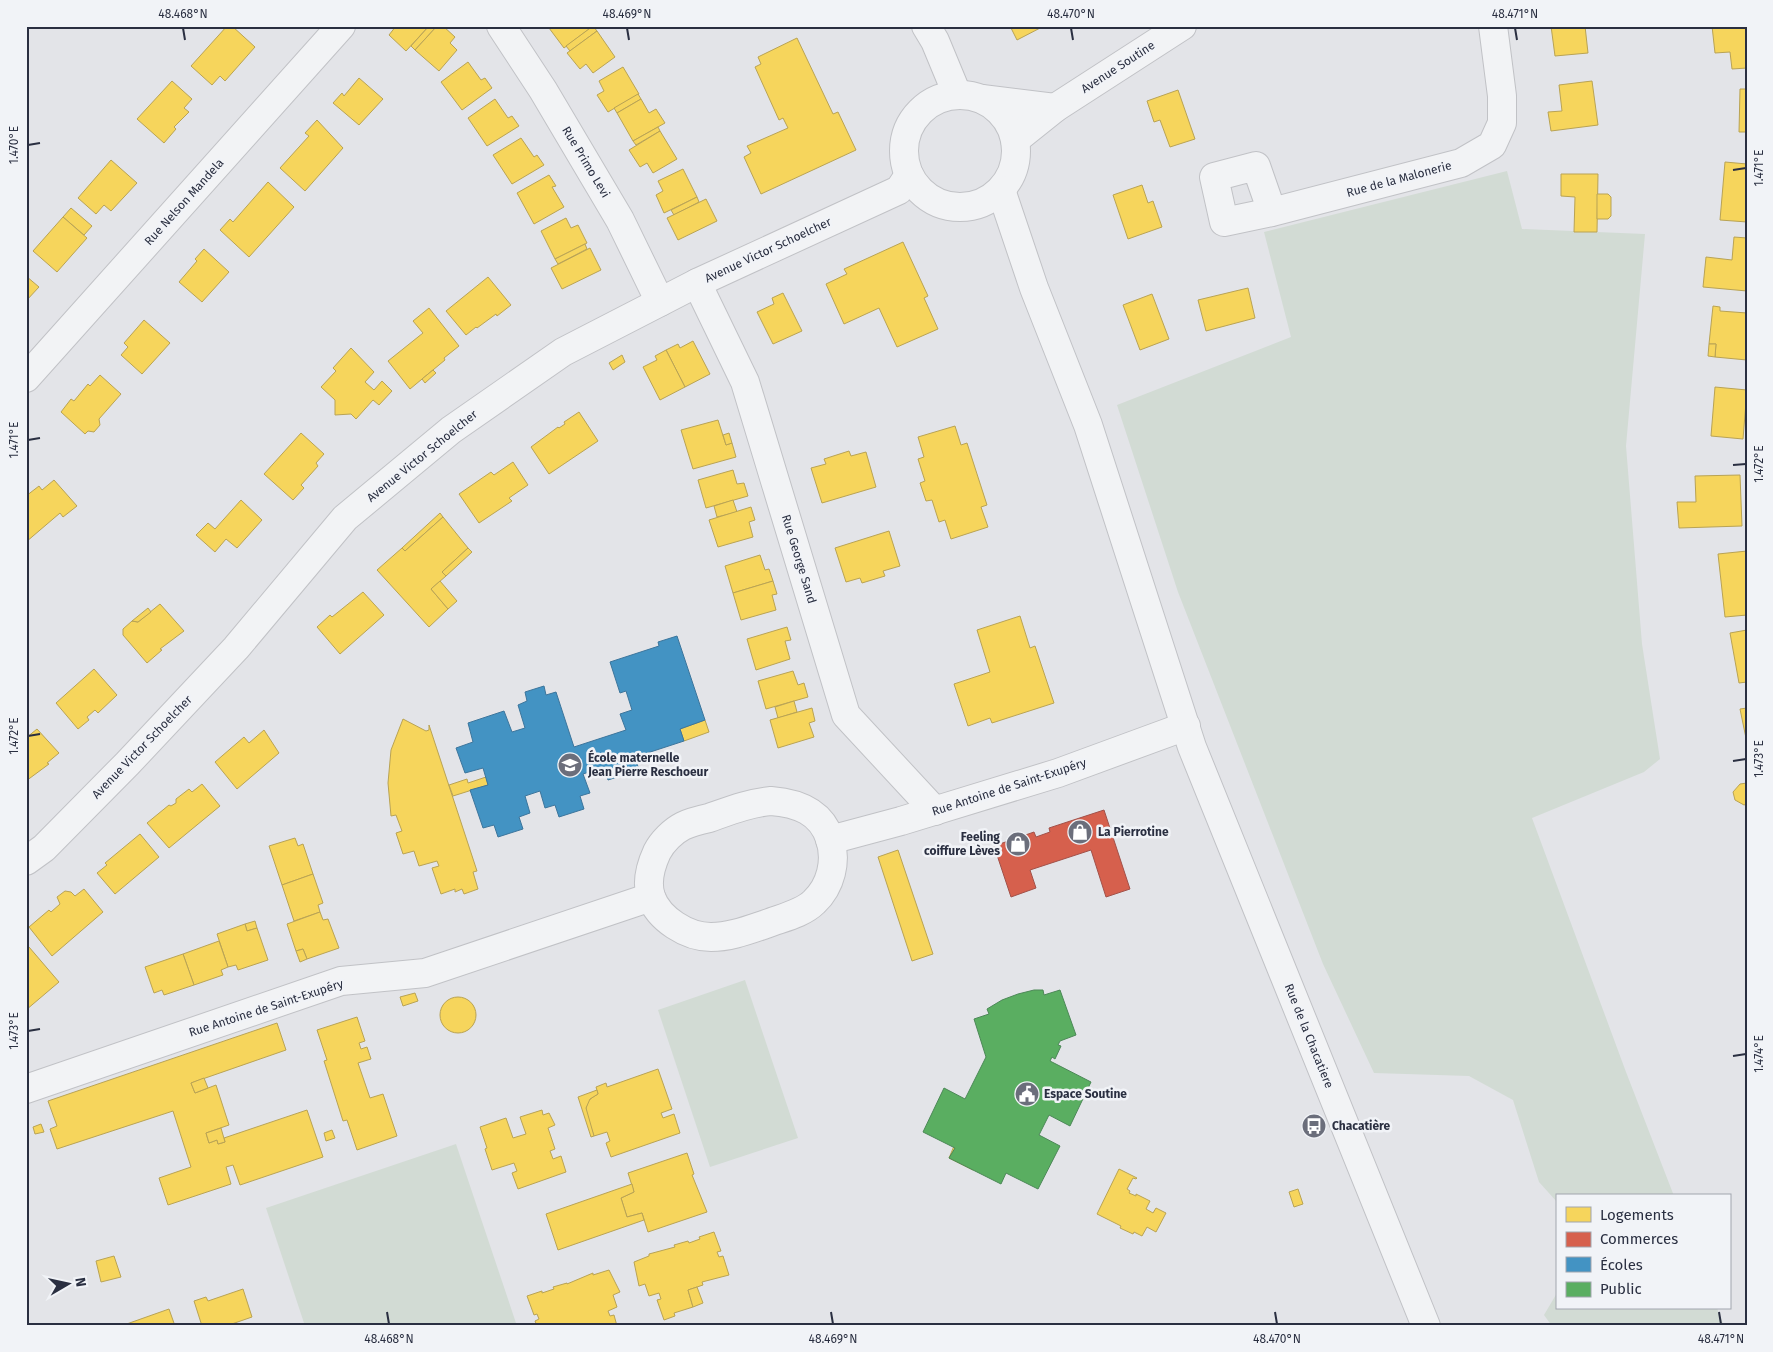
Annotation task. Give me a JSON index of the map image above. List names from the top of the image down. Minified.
{"streets":{"street":["Avenue Soutine","Rue Primo Levi","Rue de la Malonerie","Rue Nelson Mandela","Avenue Victor Schoelcher","Rue George Sand","Rue Antoine de Saint-Exupéry","Rue de la Chacatiere"]},"crossings":[["Avenue Soutine","Avenue Victor Schoelcher"],["Avenue Soutine","Rue de la Chacatiere"],["Rue Primo Levi","Avenue Victor Schoelcher"],["Avenue Victor Schoelcher","Rue George Sand"],["Avenue Victor Schoelcher","Rue de la Chacatiere"],["Rue George Sand","Rue Antoine de Saint-Exupéry"],["Rue Antoine de Saint-Exupéry","Rue de la Chacatiere"]],"places":{"school or university":["École maternelle Jean Pierre Reschoeur"],"shop":["La Pierrotine","Feeling coiffure Lèves"],"public building":["Espace Soutine"],"bus stop":["Chacatière"]},"legend":["Logements","Commerces","Écoles","Public"],"north":"right","coordinates":["48.468°N","48.469°N","48.470°N","48.471°N","1.470°E","1.471°E","1.472°E","1.473°E","1.474°E"]}
